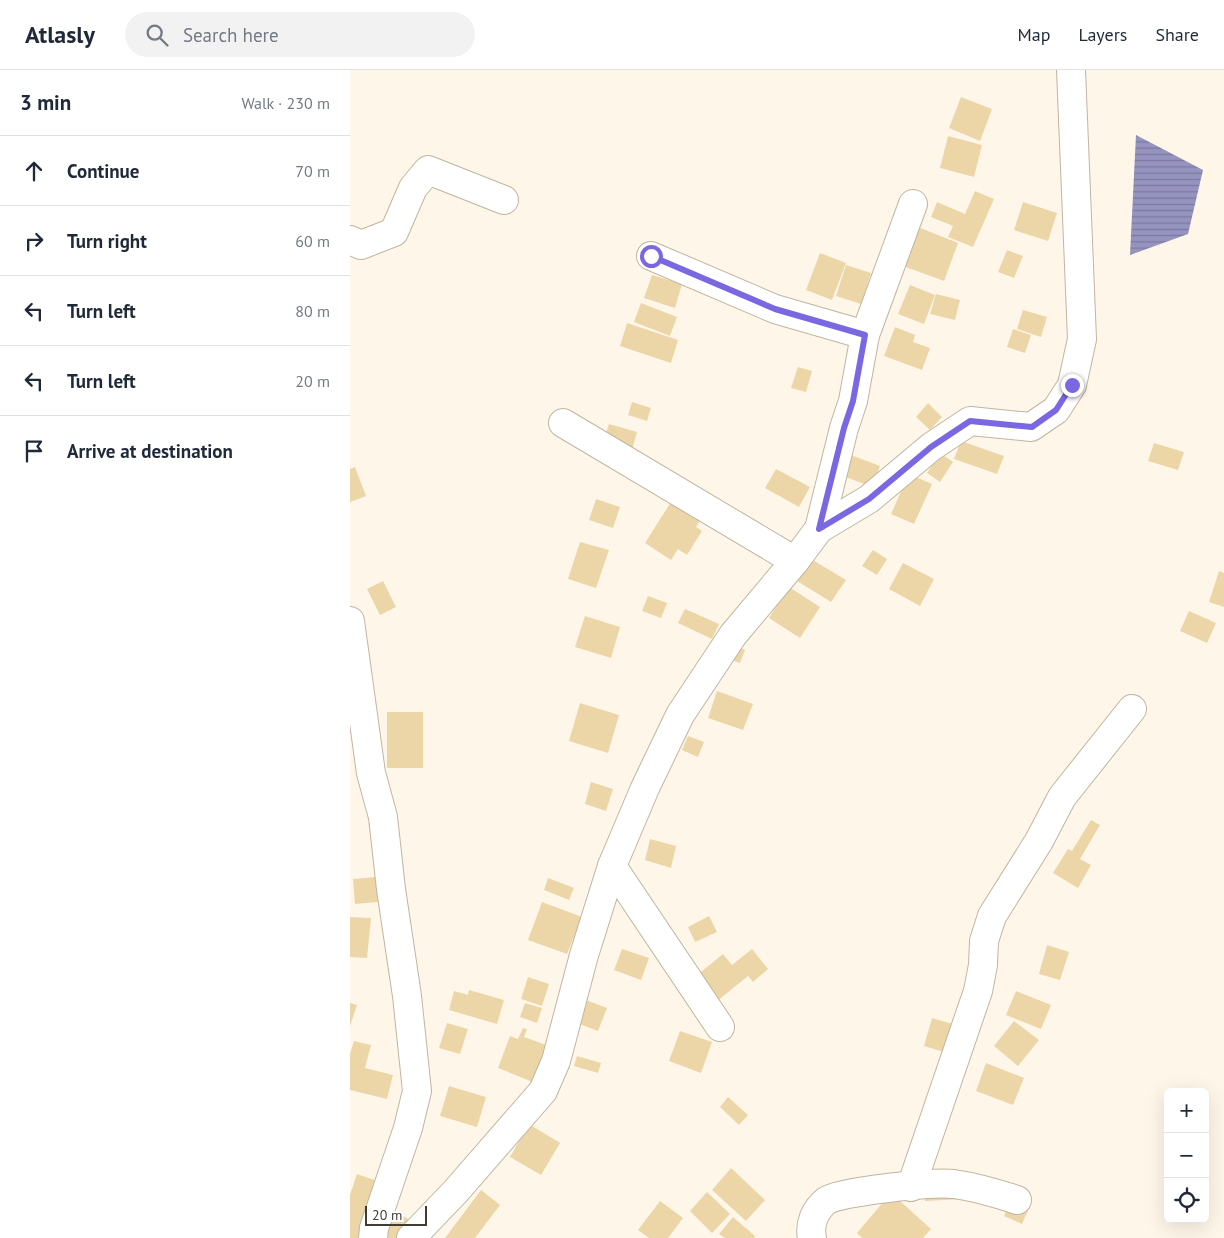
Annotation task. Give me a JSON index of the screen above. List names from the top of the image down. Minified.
{"scale_bar":"20 m","page":{"header":"Atlasly","search":"Search here","nav":["Map","Layers","Share"],"heading":["3 min","Walk · 230 m"],"list":[["Continue","70 m"],["Turn right","60 m"],["Turn left","80 m"],["Turn left","20 m"],"Arrive at destination"],"map_buttons":["+","−"],"scale":"20 m"}}
